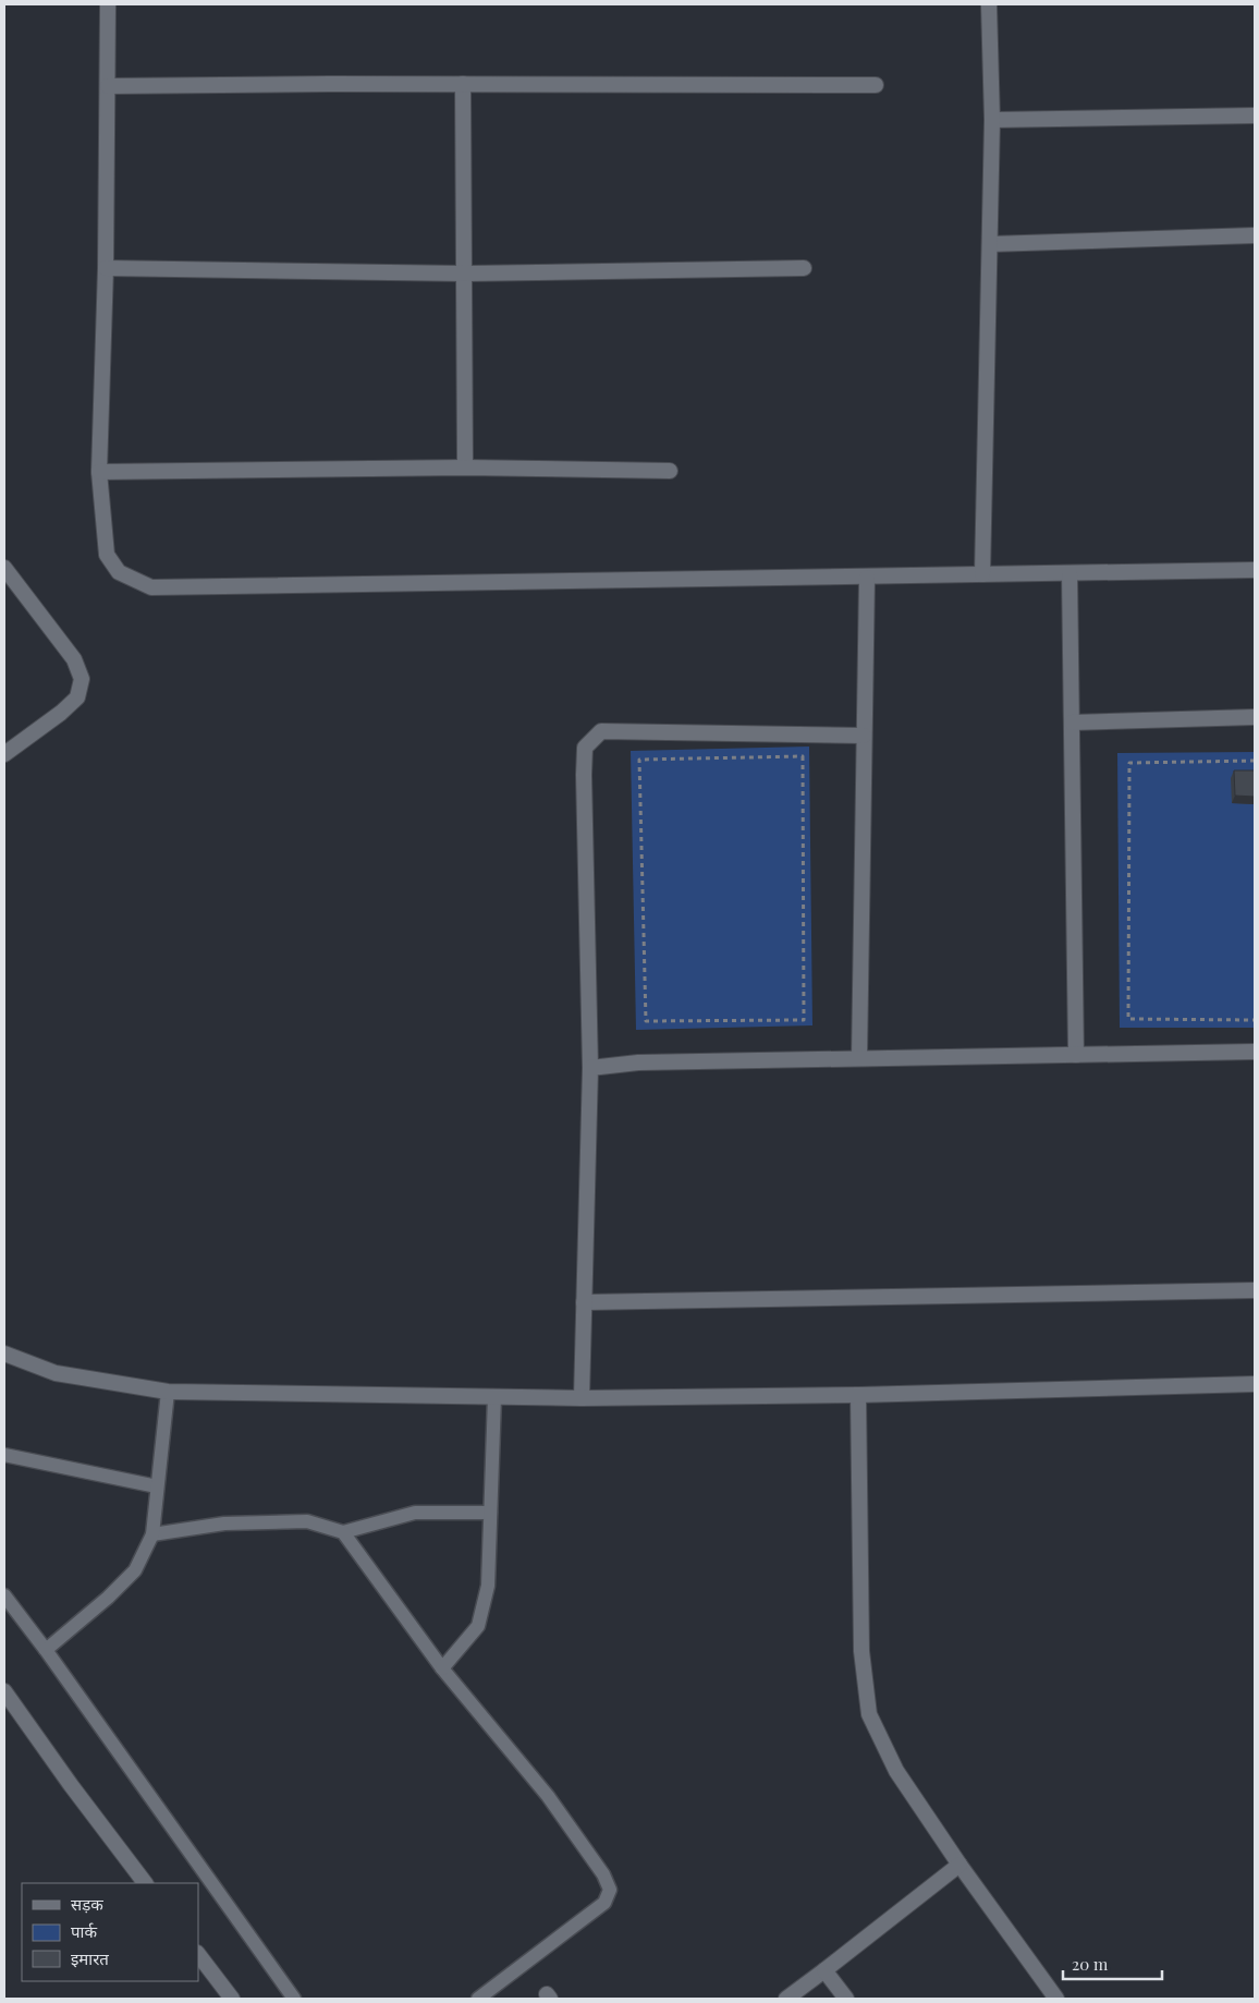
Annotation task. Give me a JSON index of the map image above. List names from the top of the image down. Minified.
{"legend":["सड़क","पार्क","इमारत"],"scale_bar":"20 m"}
